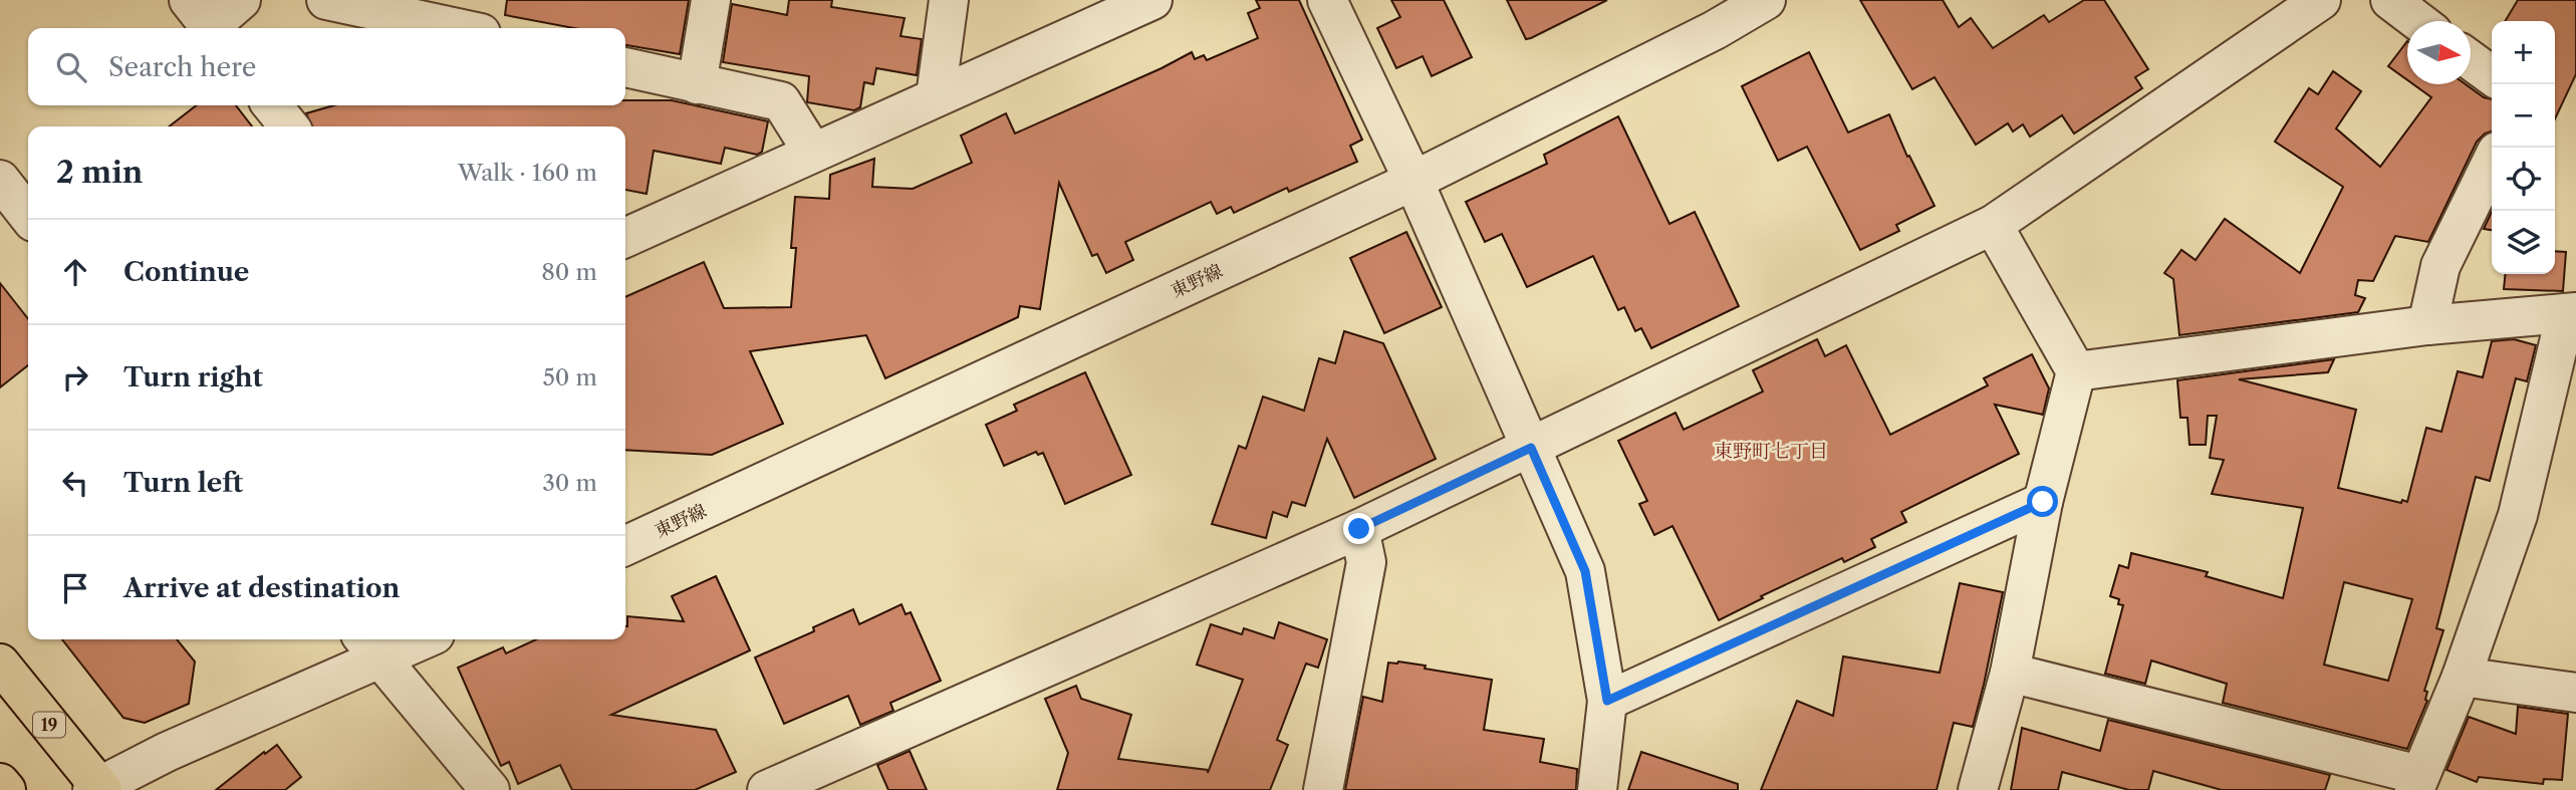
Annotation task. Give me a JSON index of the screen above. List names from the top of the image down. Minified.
{"streets":{"highway":["19"],"street":["東野線"]},"districts":["東野町七丁目"],"north":"right","page":{"map_buttons":["+","−"],"search":"Search here","heading":["2 min","Walk · 160 m"],"list":[["Continue","80 m"],["Turn right","50 m"],["Turn left","30 m"],"Arrive at destination"]}}
